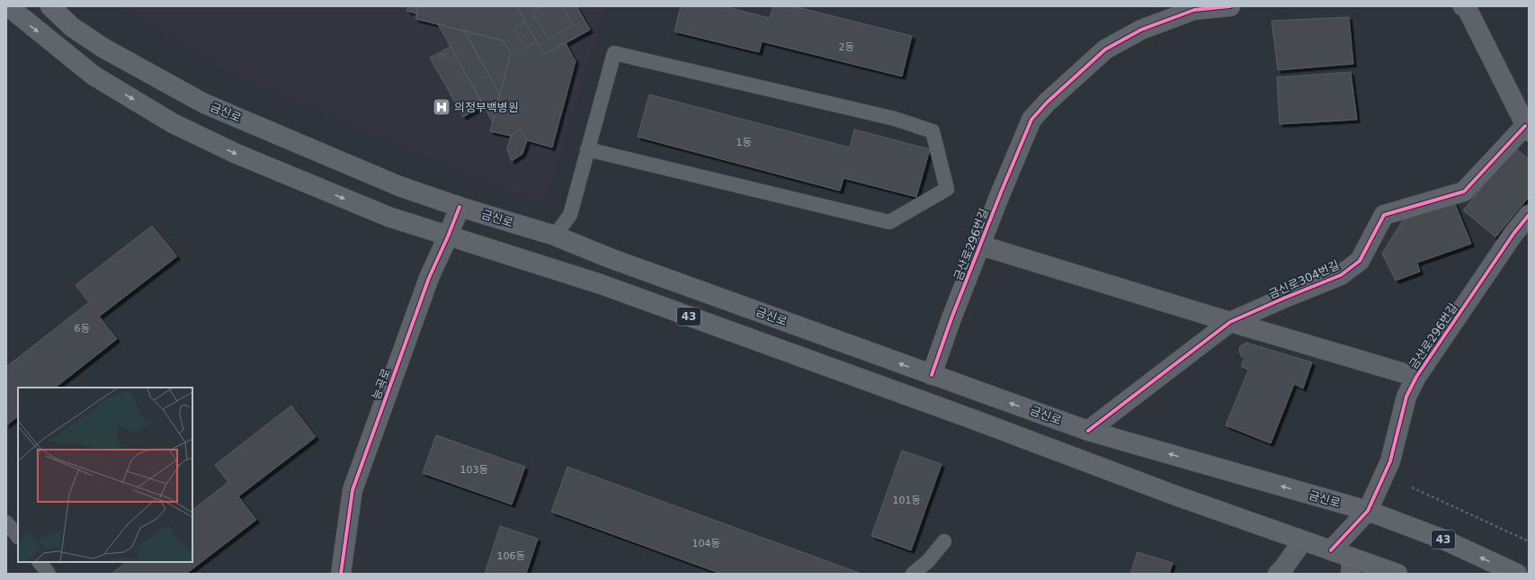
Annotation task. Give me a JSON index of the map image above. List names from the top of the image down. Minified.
{"streets":{"main road":["금신로","43"],"street":["금산로296번길","금신로304번길","능곡로"]},"crossings":[["금신로","금산로296번길"],["금신로","금신로304번길"],["금신로","능곡로"],["금산로296번길","43"],["43","능곡로"]],"places":{"hospital":["의정부백병원"]},"house_numbers":["2동","1동","6동","103동","101동","104동","106동"]}
